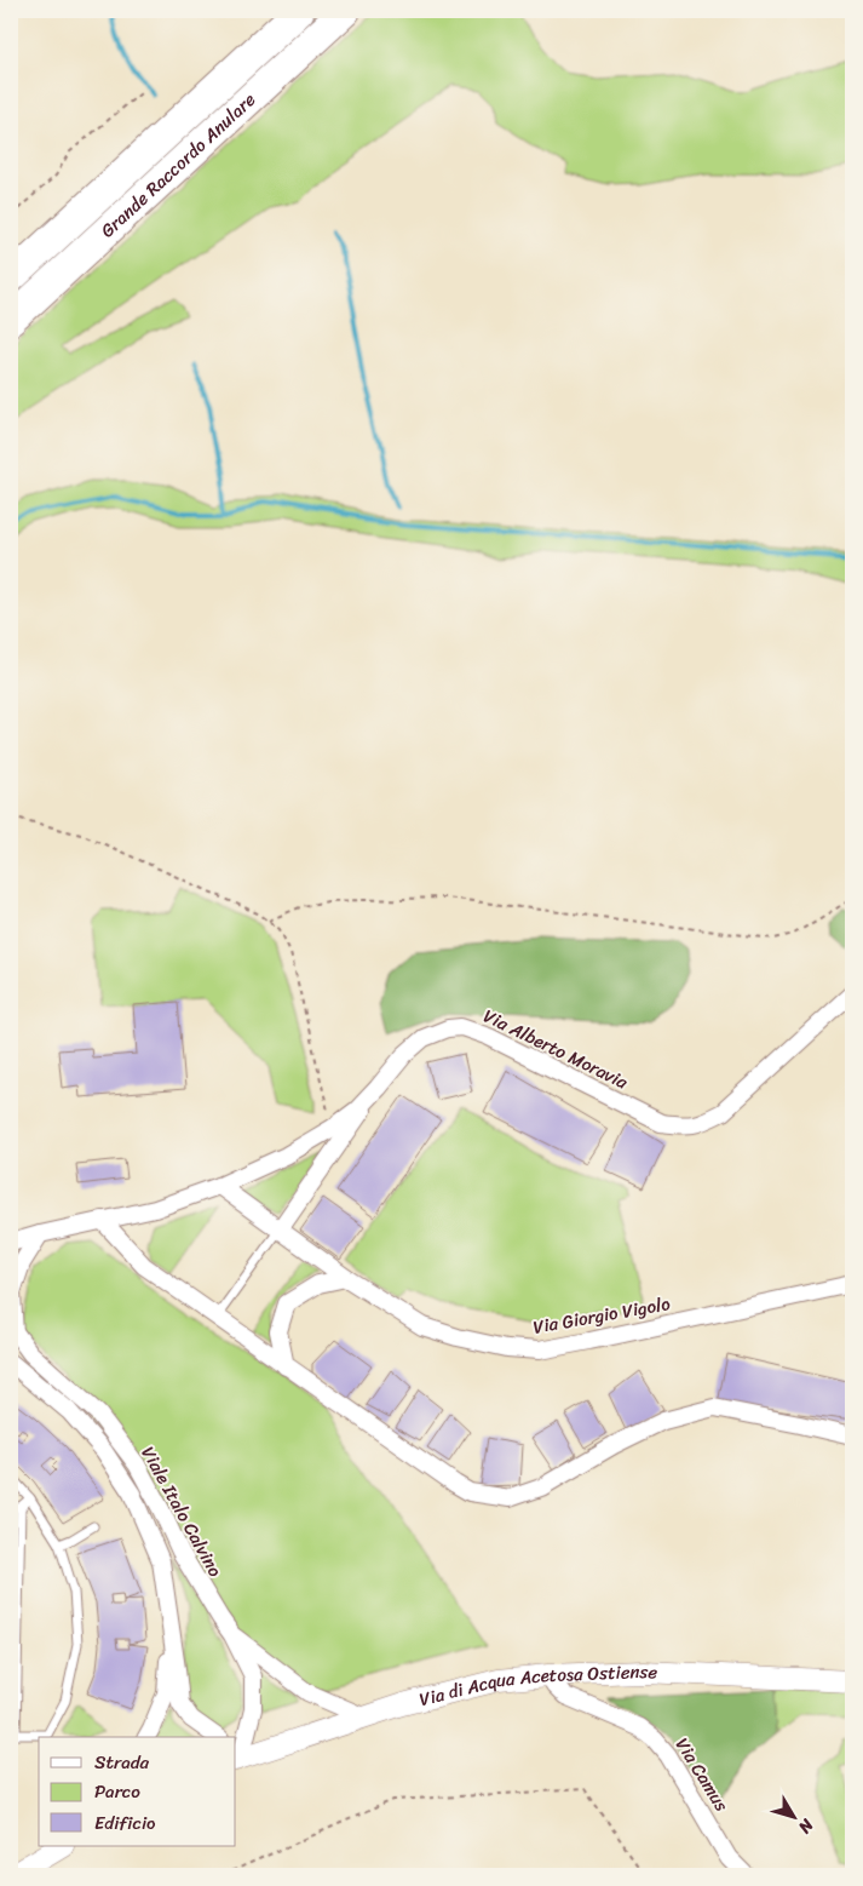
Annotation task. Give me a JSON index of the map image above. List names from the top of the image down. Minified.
{"streets":{"highway":["Grande Raccordo Anulare"],"street":["Via Alberto Moravia","Via Giorgio Vigolo","Viale Italo Calvino","Via di Acqua Acetosa Ostiense","Via Camus"]},"crossings":[["Via Alberto Moravia","Via Giorgio Vigolo"],["Via Alberto Moravia","Viale Italo Calvino"],["Viale Italo Calvino","Via di Acqua Acetosa Ostiense"],["Via di Acqua Acetosa Ostiense","Via Camus"]],"legend":["Strada","Parco","Edificio"],"north":"bottom right"}
